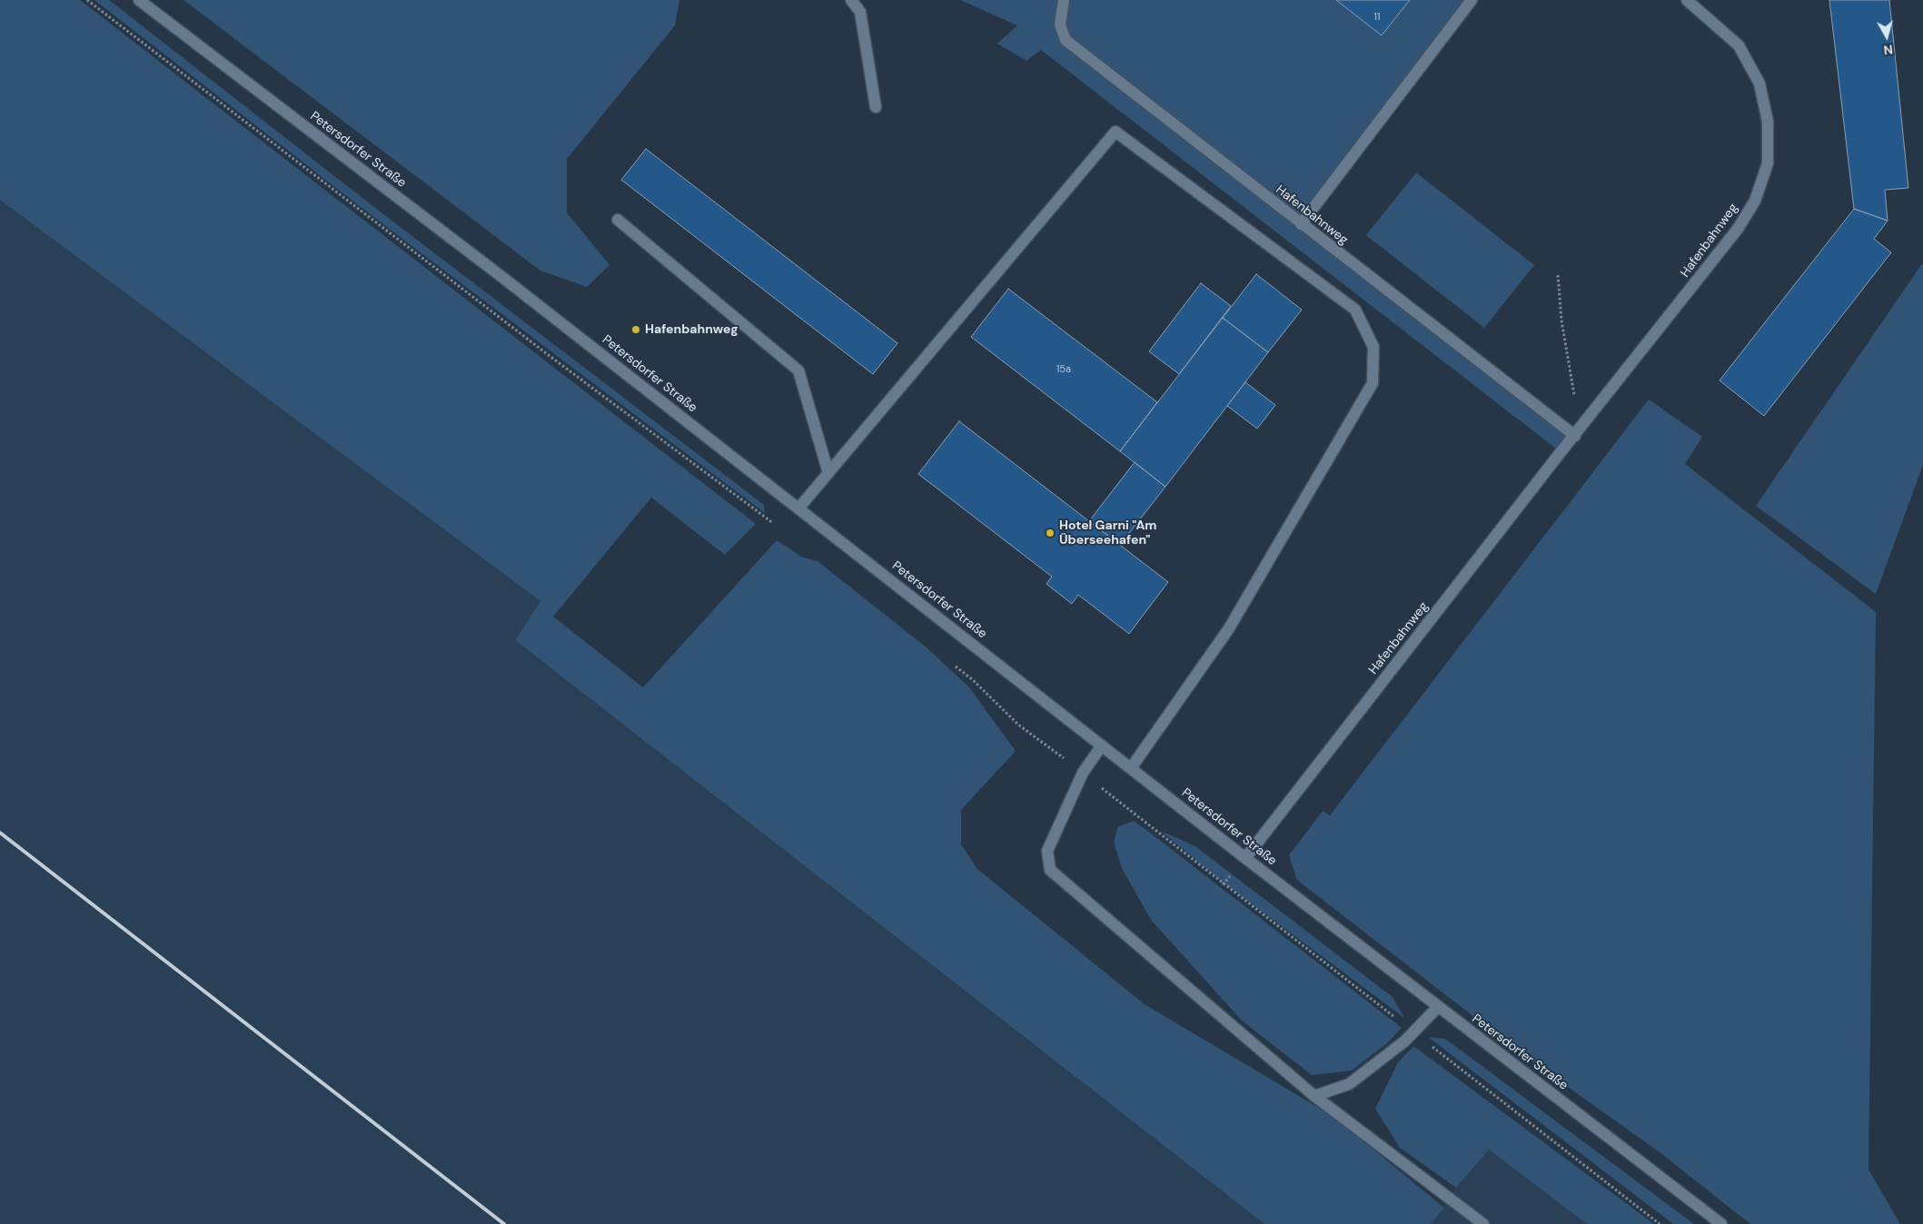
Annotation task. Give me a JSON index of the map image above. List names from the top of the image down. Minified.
{"streets":{"street":["Petersdorfer Straße","Hafenbahnweg"]},"crossings":[["Petersdorfer Straße","Hafenbahnweg"]],"places":["Hafenbahnweg","Hotel Garni \"Am Überseehafen\""],"house_numbers":["11","15a"],"north":"bottom"}
